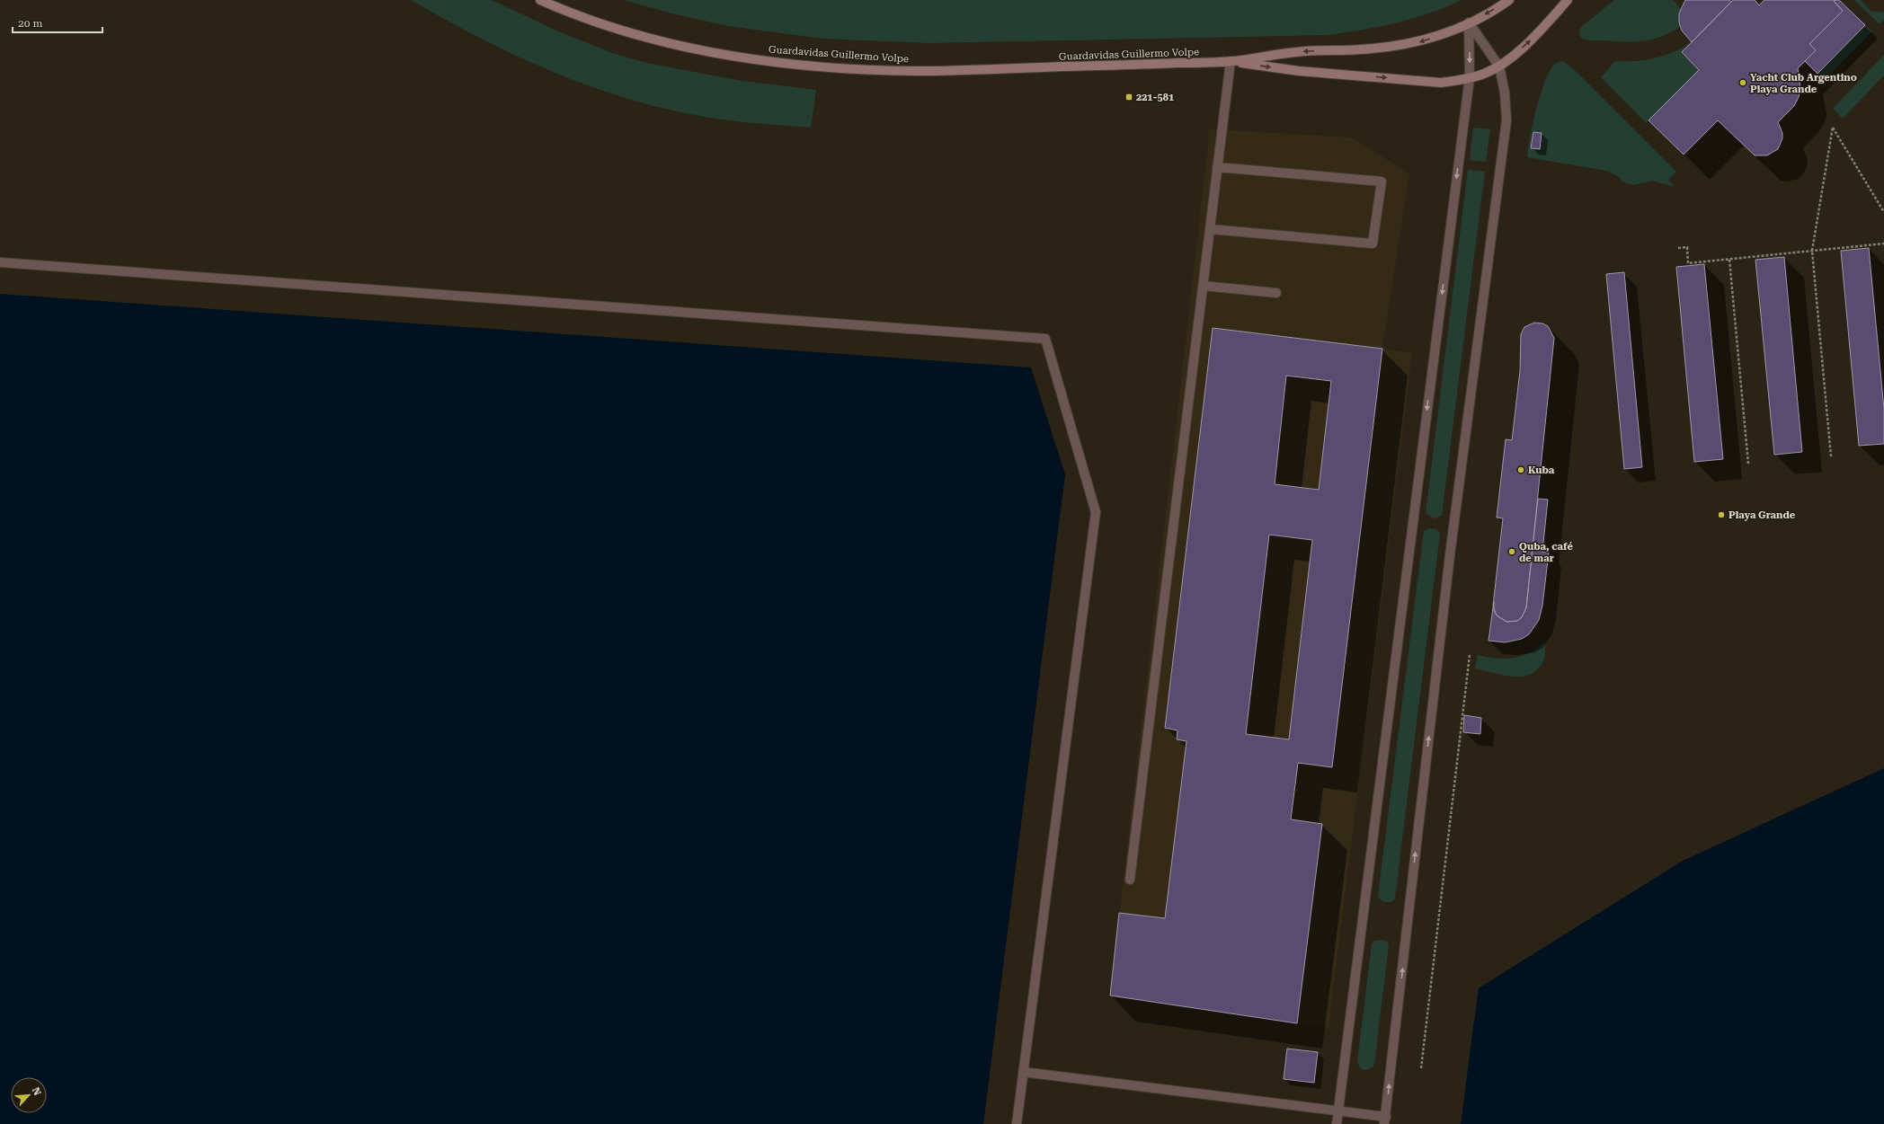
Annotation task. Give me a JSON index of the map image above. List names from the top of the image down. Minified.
{"streets":{"main road":["Guardavidas Guillermo Volpe"]},"places":{"other":["Yacht Club Argentino Playa Grande","Kuba","Playa Grande","Quba, café de mar"],"transit":["221-581"]},"scale_bar":"20 m","north":"top right"}
